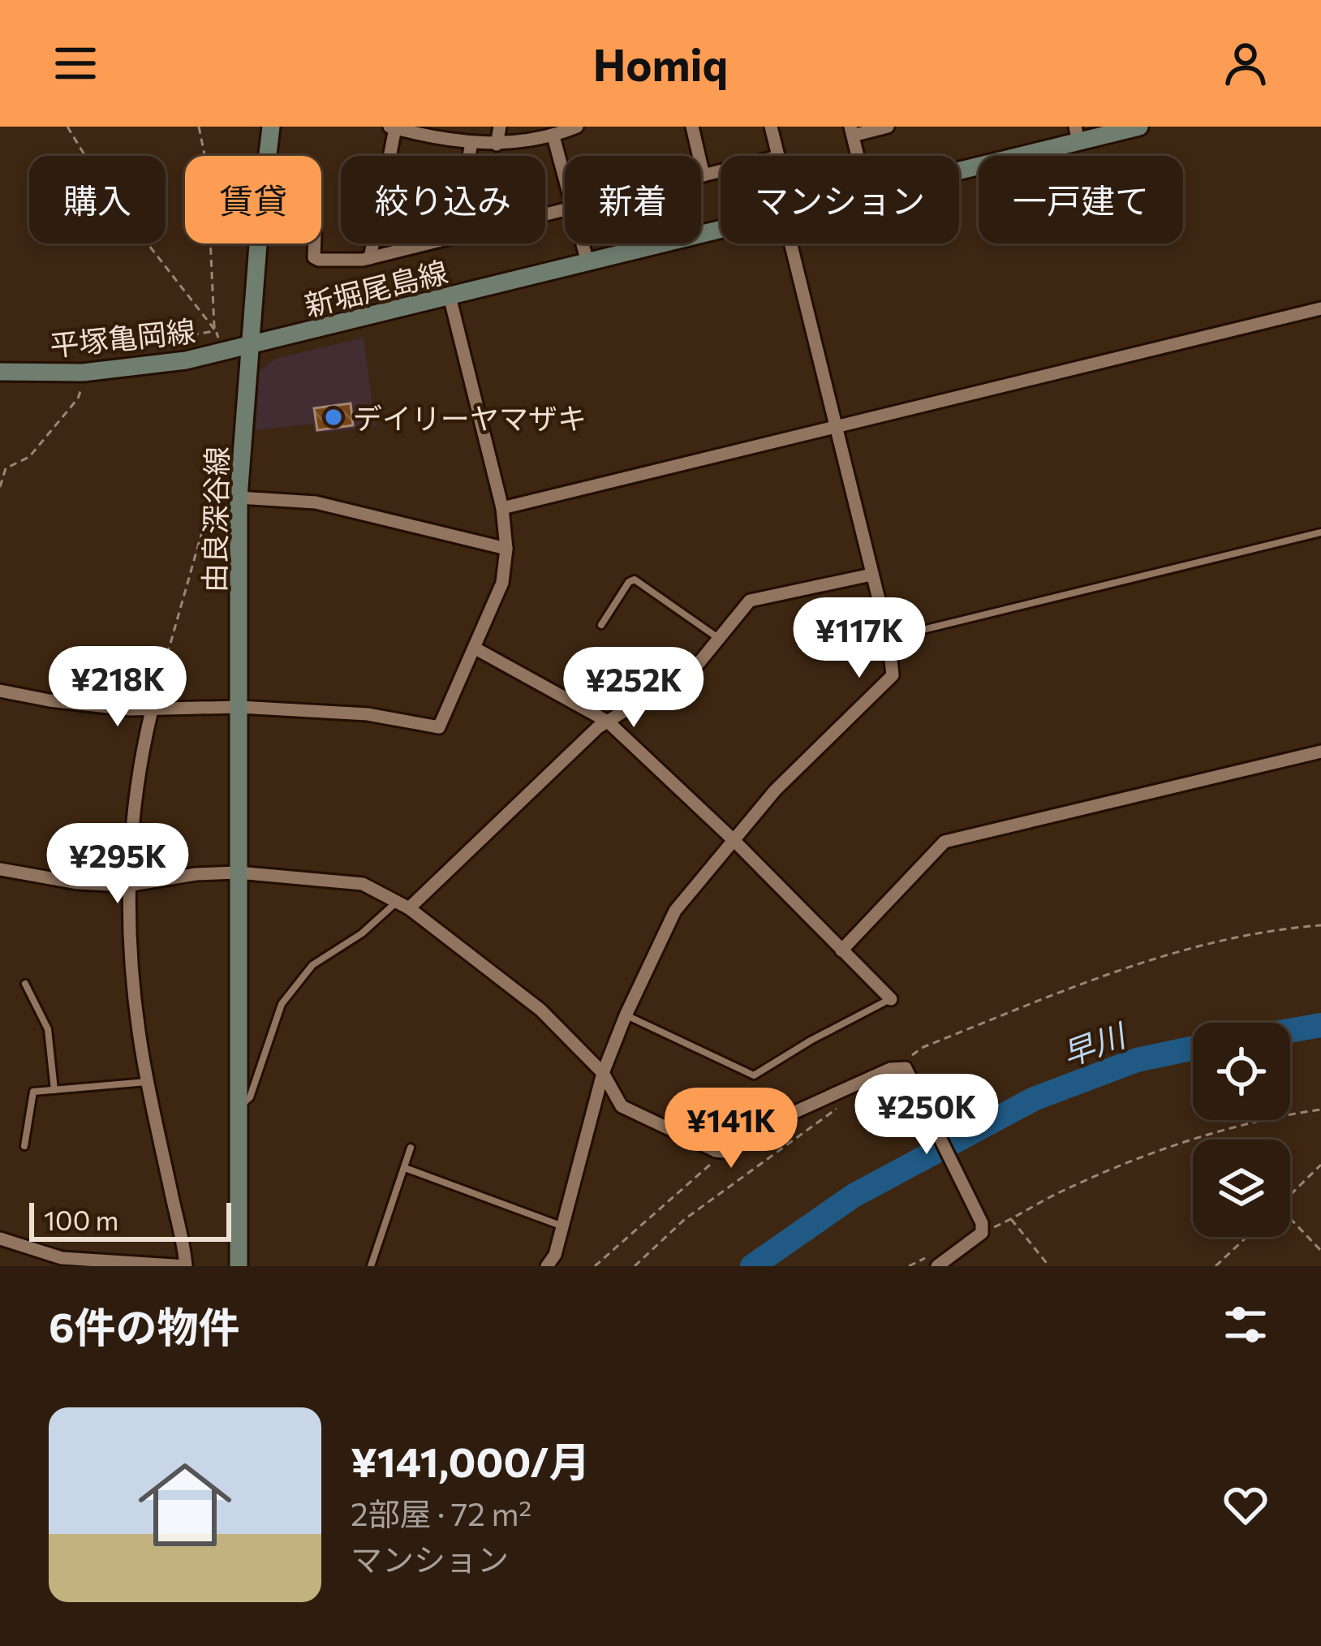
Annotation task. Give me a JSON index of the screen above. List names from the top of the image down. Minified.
{"streets":{"main road":["新堀尾島線","平塚亀岡線","由良深谷線"]},"crossings":[["新堀尾島線","平塚亀岡線"],["新堀尾島線","由良深谷線"],["平塚亀岡線","由良深谷線"]],"water":["早川"],"places":["デイリーヤマザキ"],"scale_bar":"100 m","page":{"header":"Homiq","chip":["購入","賃貸","絞り込み","新着","マンション","一戸建て"],"price":["¥117K","¥218K","¥252K","¥295K","¥250K","¥141K"],"scale":"100 m","heading":"6件の物件","list":[{"name":"¥141,000/月","note":"2部屋 · 72 m² · マンション"}]}}
